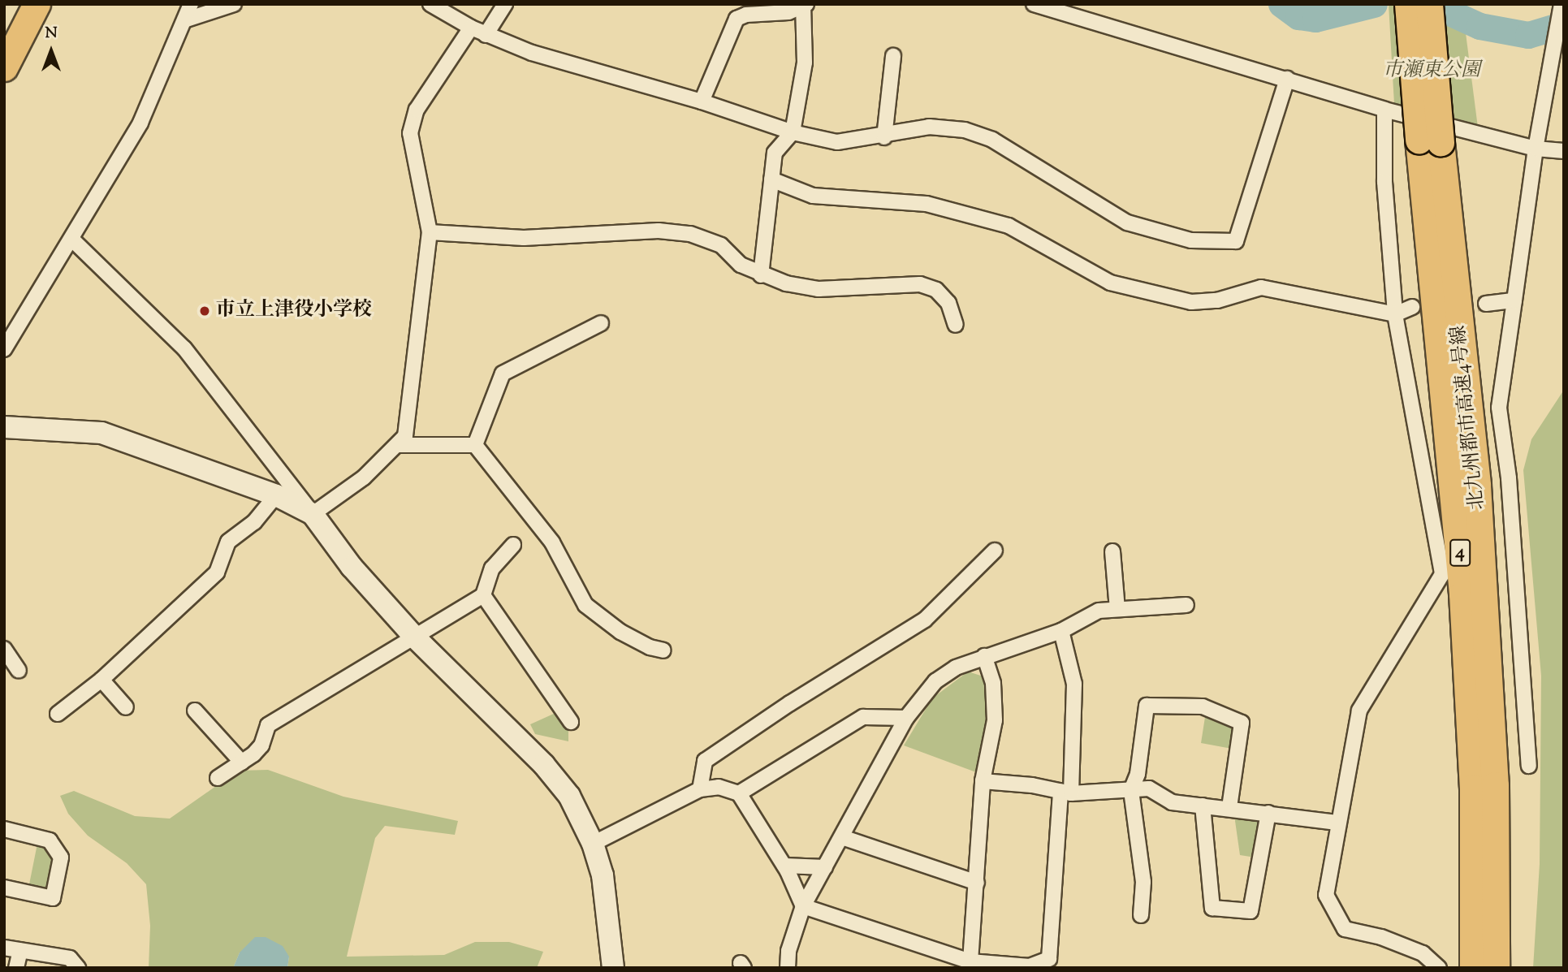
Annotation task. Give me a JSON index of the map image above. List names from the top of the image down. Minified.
{"streets":{"highway":["北九州都市高速4号線","4"]},"parks":["市瀬東公園"],"places":["市立上津役小学校"],"north":"top"}
